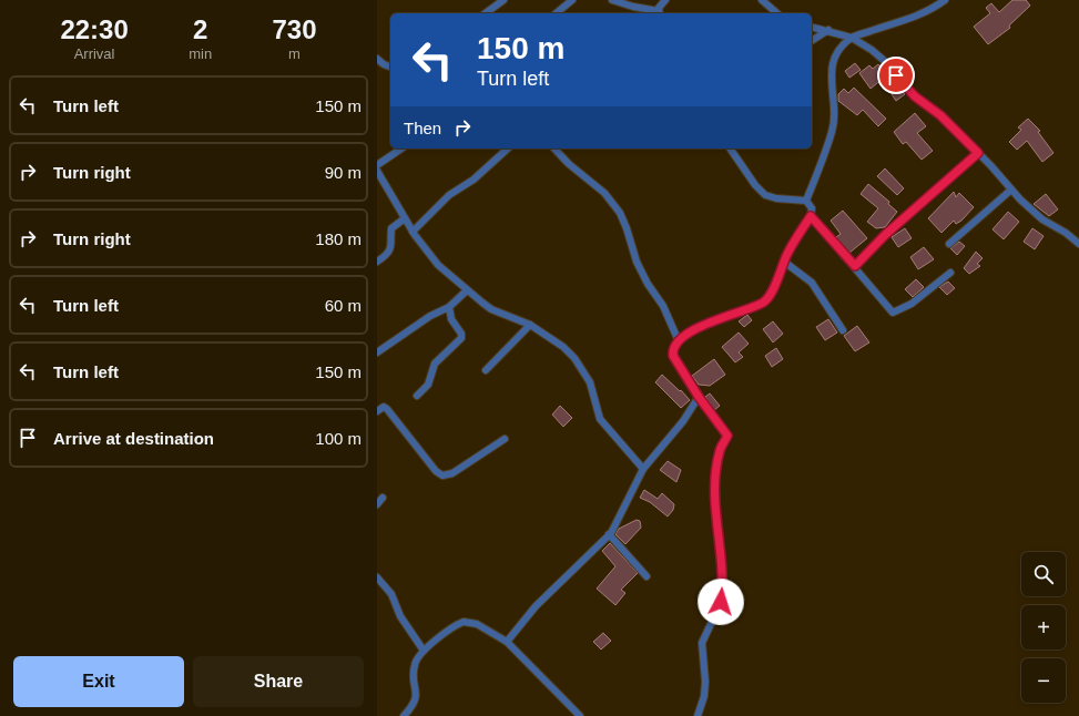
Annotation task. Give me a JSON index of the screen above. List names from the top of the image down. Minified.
{"page":{"eta":["22:30","Arrival","2","min","730","m"],"turn":["150 m","Turn left"],"list":[{"name":"Turn left","value":"150 m"},{"name":"Turn right","value":"90 m"},{"name":"Turn right","value":"180 m"},{"name":"Turn left","value":"60 m"},{"name":"Turn left","value":"150 m"},{"name":"Arrive at destination","value":"100 m"}],"then":"Then","map_buttons":["+","−"],"buttons":["Exit","Share"]}}
